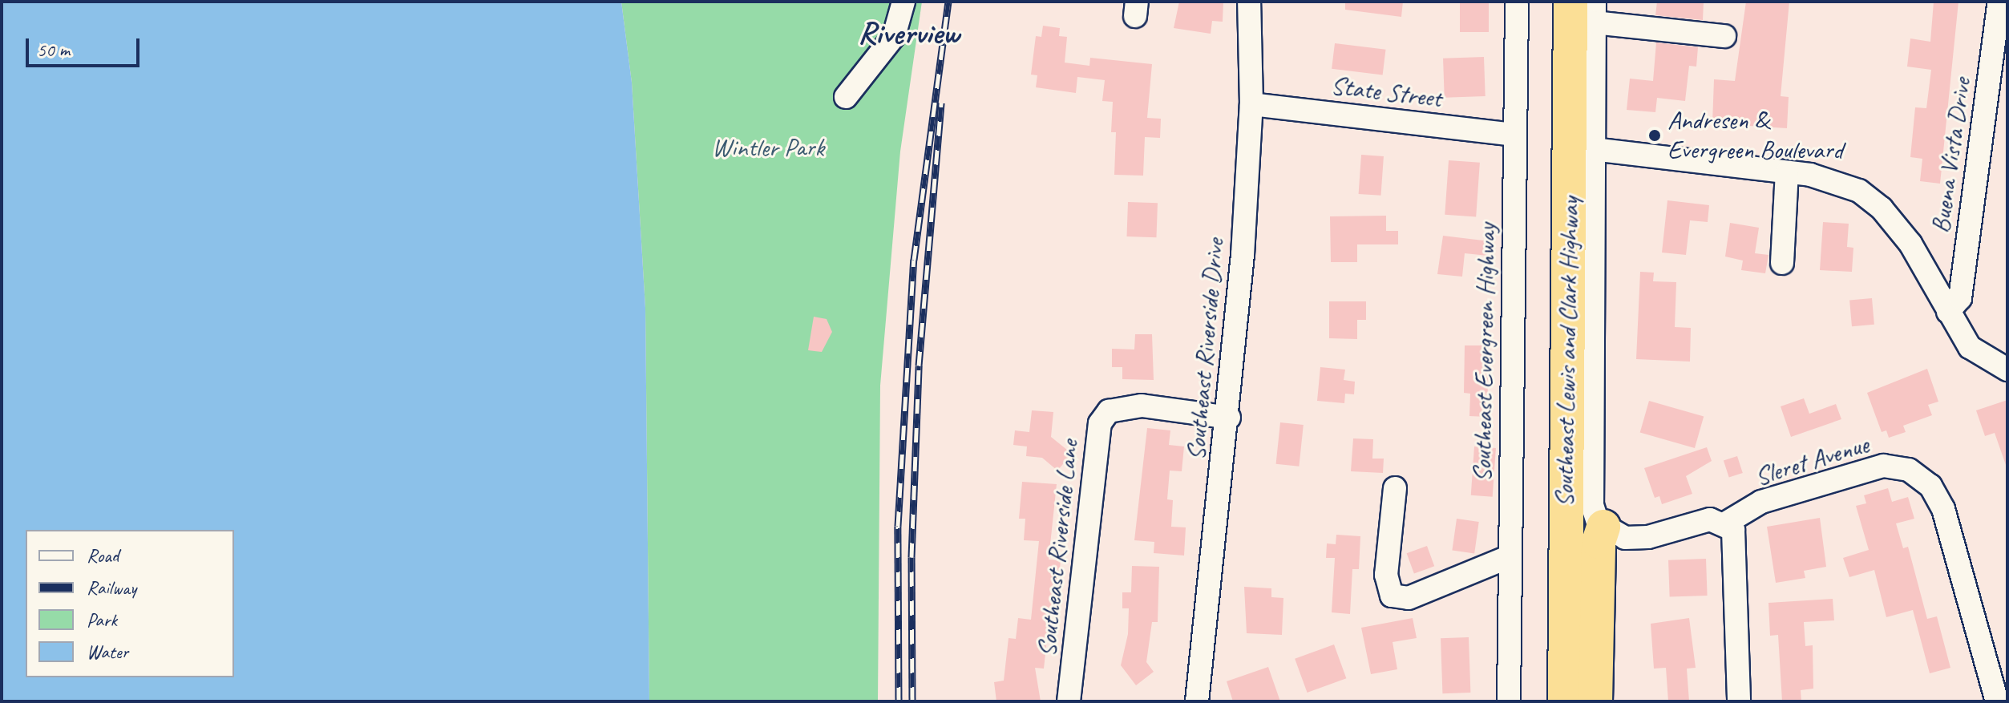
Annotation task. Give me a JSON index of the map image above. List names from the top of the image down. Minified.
{"streets":{"highway":["Southeast Lewis and Clark Highway"],"street":["State Street","Buena Vista Drive","Southeast Riverside Drive","Southeast Evergreen Highway","Sleret Avenue","Southeast Riverside Lane"]},"crossings":[["State Street","Southeast Riverside Drive"],["State Street","Southeast Evergreen Highway"],["Southeast Riverside Drive","Southeast Riverside Lane"],["Southeast Lewis and Clark Highway","Southeast Evergreen Highway"]],"districts":["Riverview"],"parks":["Wintler Park"],"places":["Andresen & Evergreen Boulevard"],"legend":["Road","Railway","Park","Water"],"scale_bar":"50 m"}
